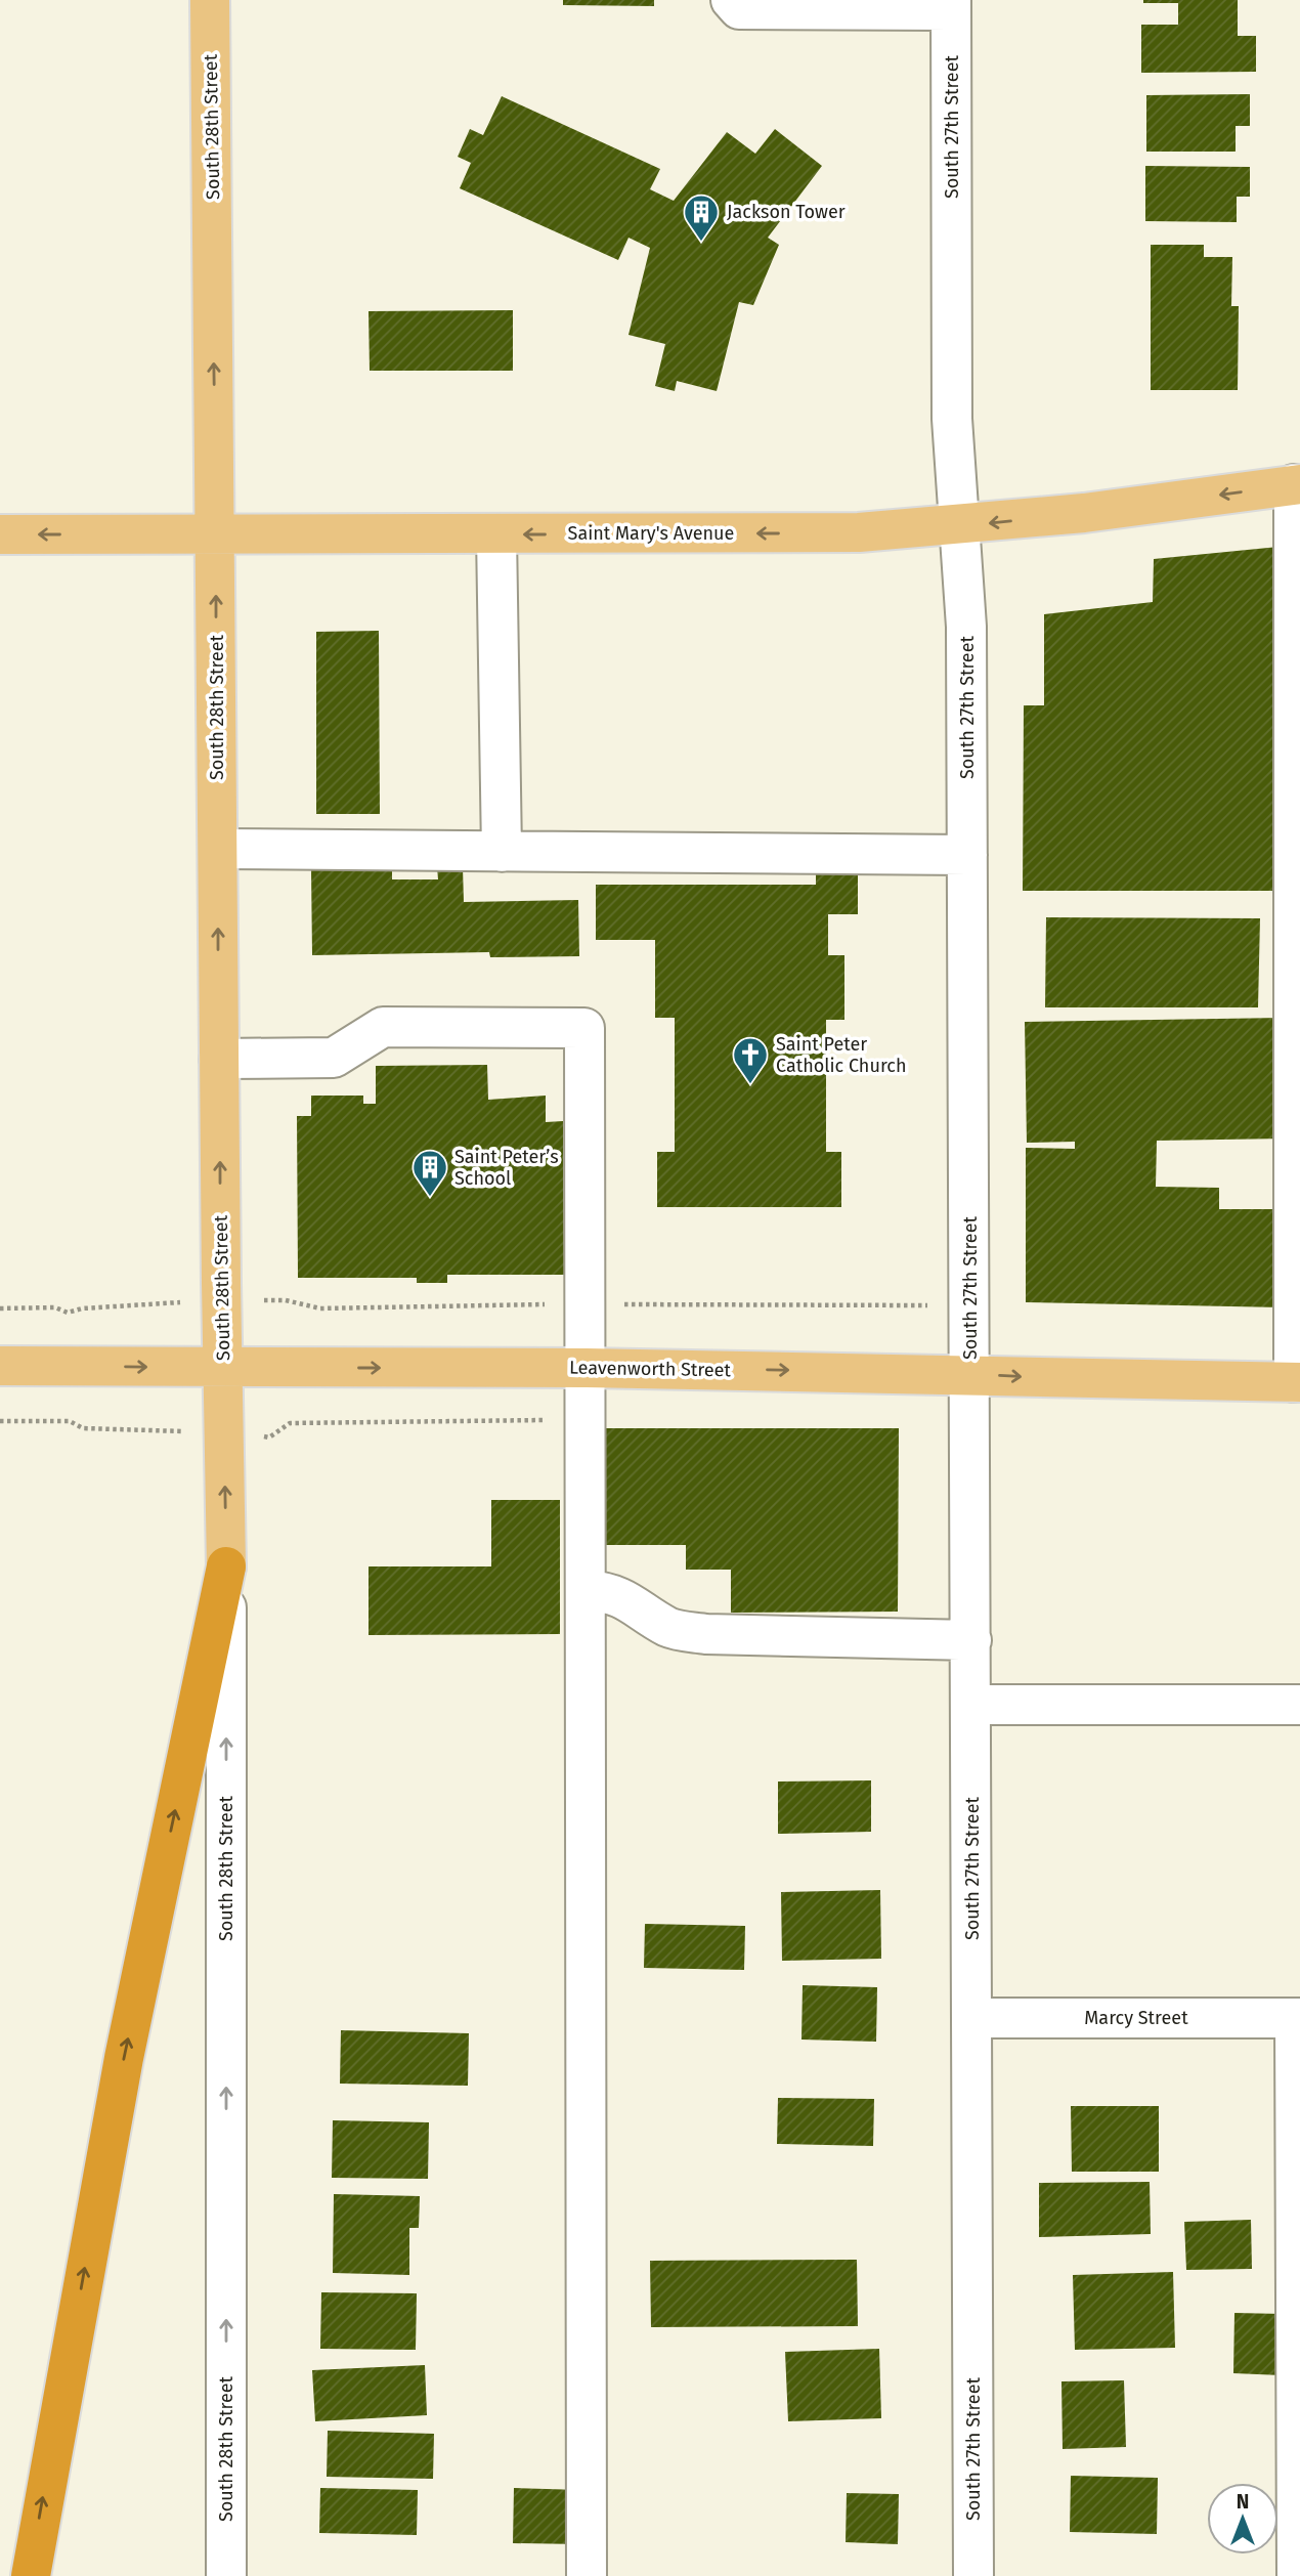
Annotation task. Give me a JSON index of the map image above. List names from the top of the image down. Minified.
{"streets":{"main road":["South 28th Street","Saint Mary's Avenue","Leavenworth Street"],"street":["South 27th Street","Marcy Street"]},"crossings":[["South 28th Street","Saint Mary's Avenue"],["South 28th Street","Leavenworth Street"],["South 27th Street","Saint Mary's Avenue"],["South 27th Street","Leavenworth Street"],["South 27th Street","Marcy Street"]],"one_way":["South 28th Street","Saint Mary's Avenue","Leavenworth Street"],"places":{"building":["Jackson Tower","Saint Peter’s School"],"church":["Saint Peter Catholic Church"]},"north":"top"}
